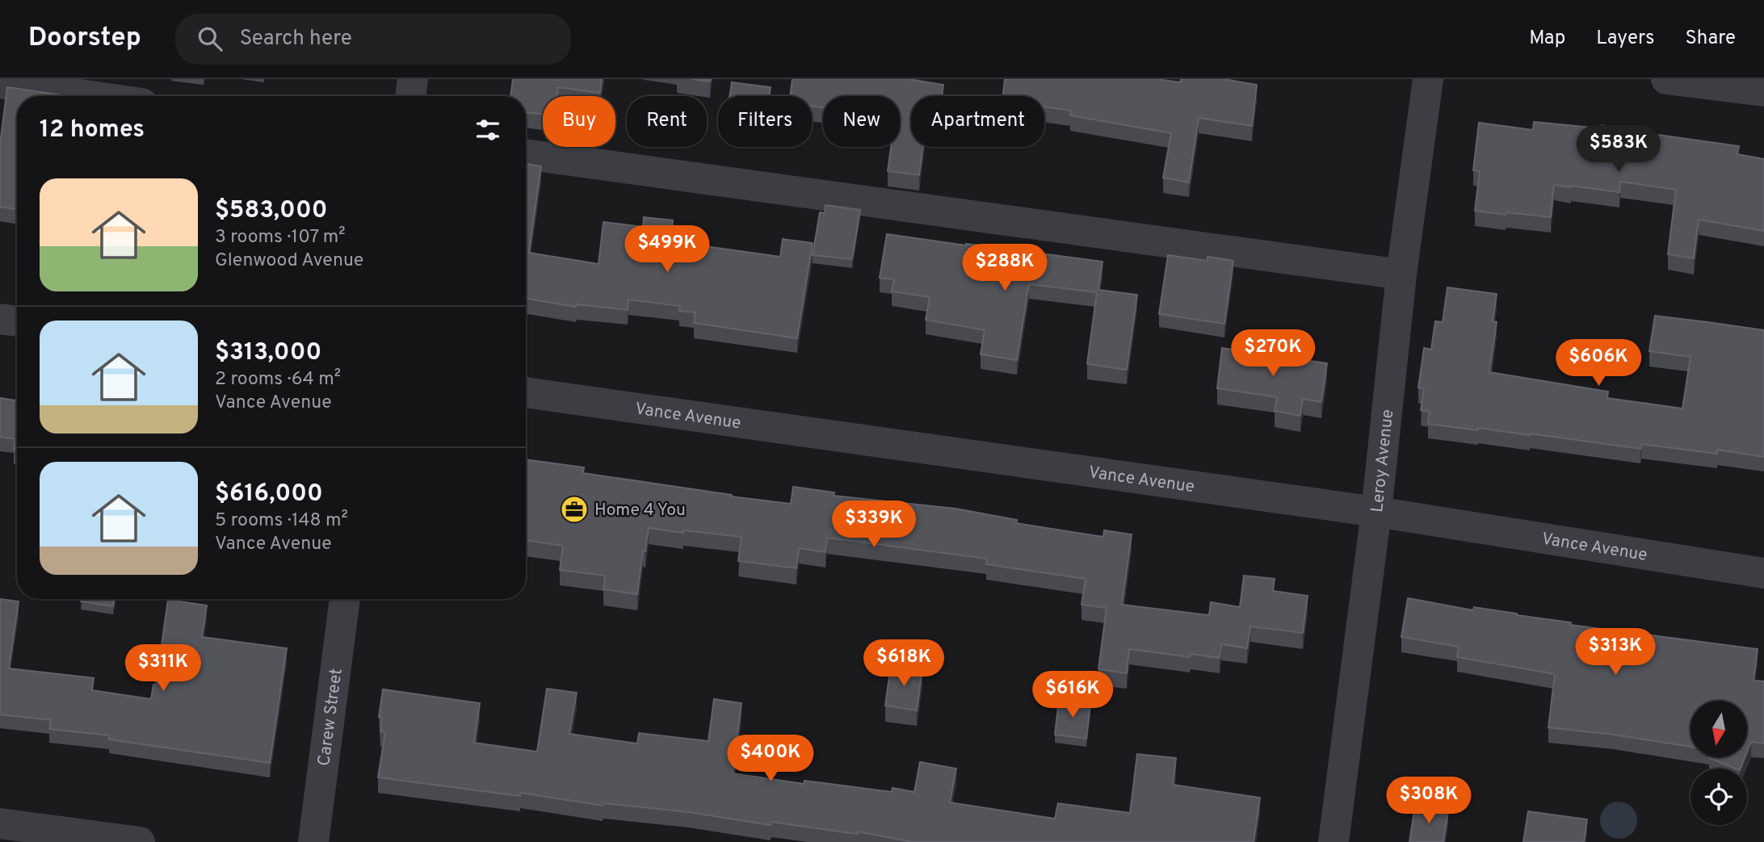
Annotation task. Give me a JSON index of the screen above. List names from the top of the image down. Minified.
{"streets":{"street":["Vance Avenue","Leroy Avenue","Carew Street"]},"crossings":[["Vance Avenue","Leroy Avenue"]],"places":{"office":["Home 4 You"]},"north":"bottom","page":{"header":"Doorstep","search":"Search here","nav":["Map","Layers","Share"],"chip":["Buy","Rent","Filters","New","Apartment"],"heading":"12 homes","price":["$583K","$499K","$288K","$270K","$606K","$339K","$313K","$618K","$311K","$616K","$400K","$308K"],"list":[{"name":"$583,000","note":"3 rooms · 107 m² · Glenwood Avenue"},{"name":"$313,000","note":"2 rooms · 64 m² · Vance Avenue"},{"name":"$616,000","note":"5 rooms · 148 m² · Vance Avenue"}]}}
